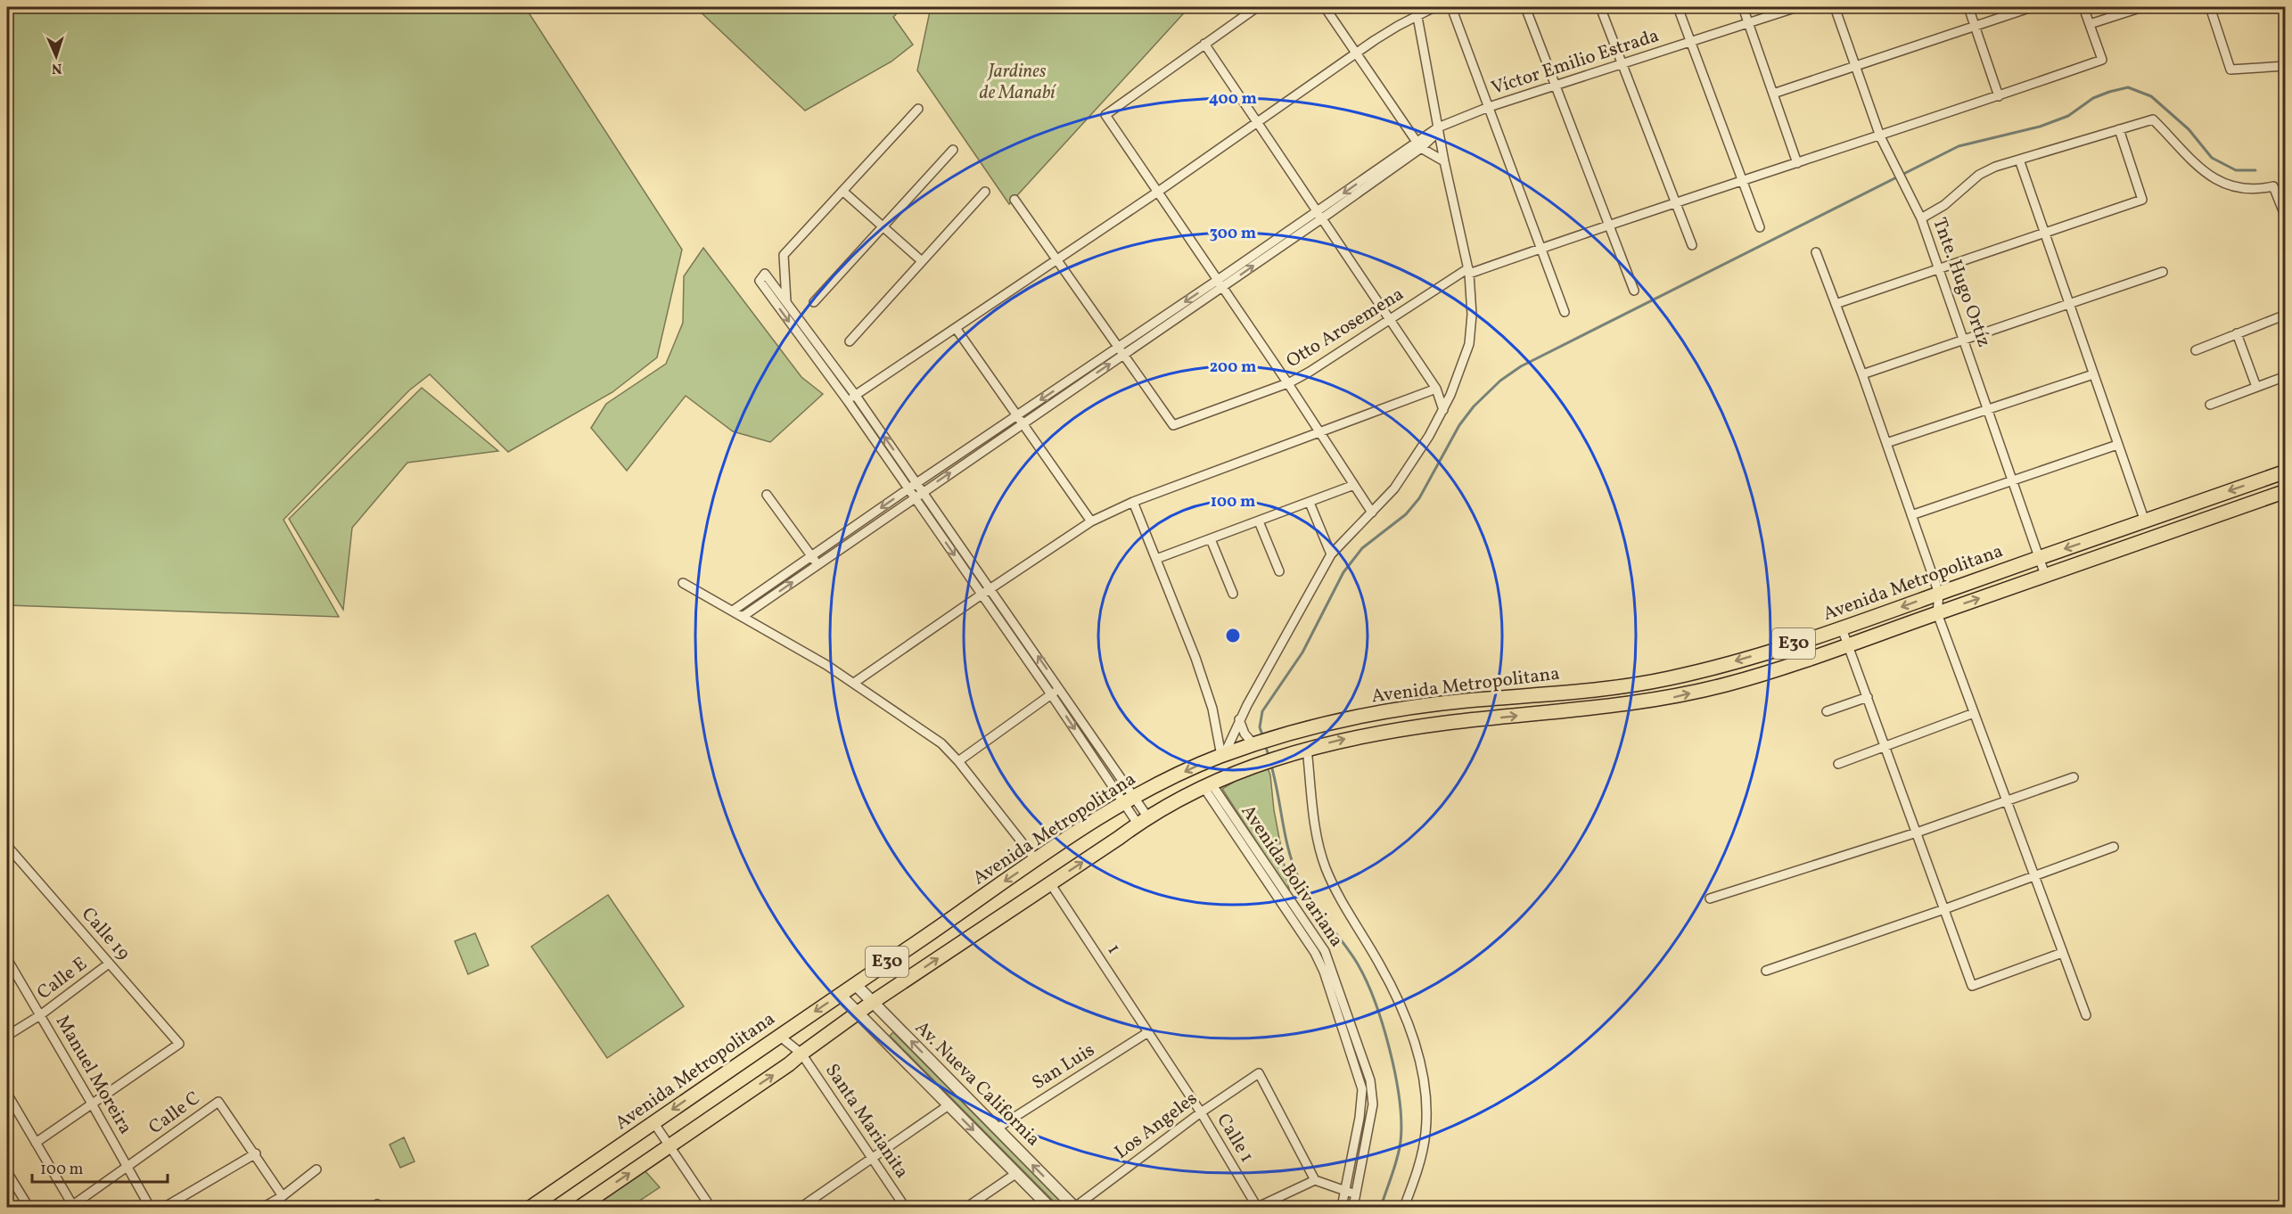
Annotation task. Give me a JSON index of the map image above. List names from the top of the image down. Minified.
{"streets":{"highway":["Avenida Metropolitana","E30"],"street":["Víctor Emilio Estrada","Tnte. Hugo Ortíz","Otto Arosemena","Avenida Bolivariana","Calle 19","1","Calle E","San Luis","Manuel Moreira","Av. Nueva California","Calle C","Santa Marianita","Los Angeles","Calle 1"]},"crossings":[["Tnte. Hugo Ortíz","Otto Arosemena"],["Tnte. Hugo Ortíz","Avenida Metropolitana"],["Tnte. Hugo Ortíz","E30"],["Avenida Metropolitana","Av. Nueva California"],["Avenida Metropolitana","Santa Marianita"],["E30","Avenida Bolivariana"],["E30","1"],["E30","Av. Nueva California"],["E30","Santa Marianita"],["Calle 19","Calle E"],["Calle 19","Manuel Moreira"],["1","San Luis"],["1","Calle 1"],["Calle E","Manuel Moreira"],["San Luis","Av. Nueva California"],["San Luis","Calle 1"],["Manuel Moreira","Calle C"],["Av. Nueva California","Los Angeles"],["Los Angeles","Calle 1"]],"parks":["Jardines de Manabí"],"scale_bar":"100 m","north":"bottom","rings":["400 m","300 m","200 m","100 m"]}
